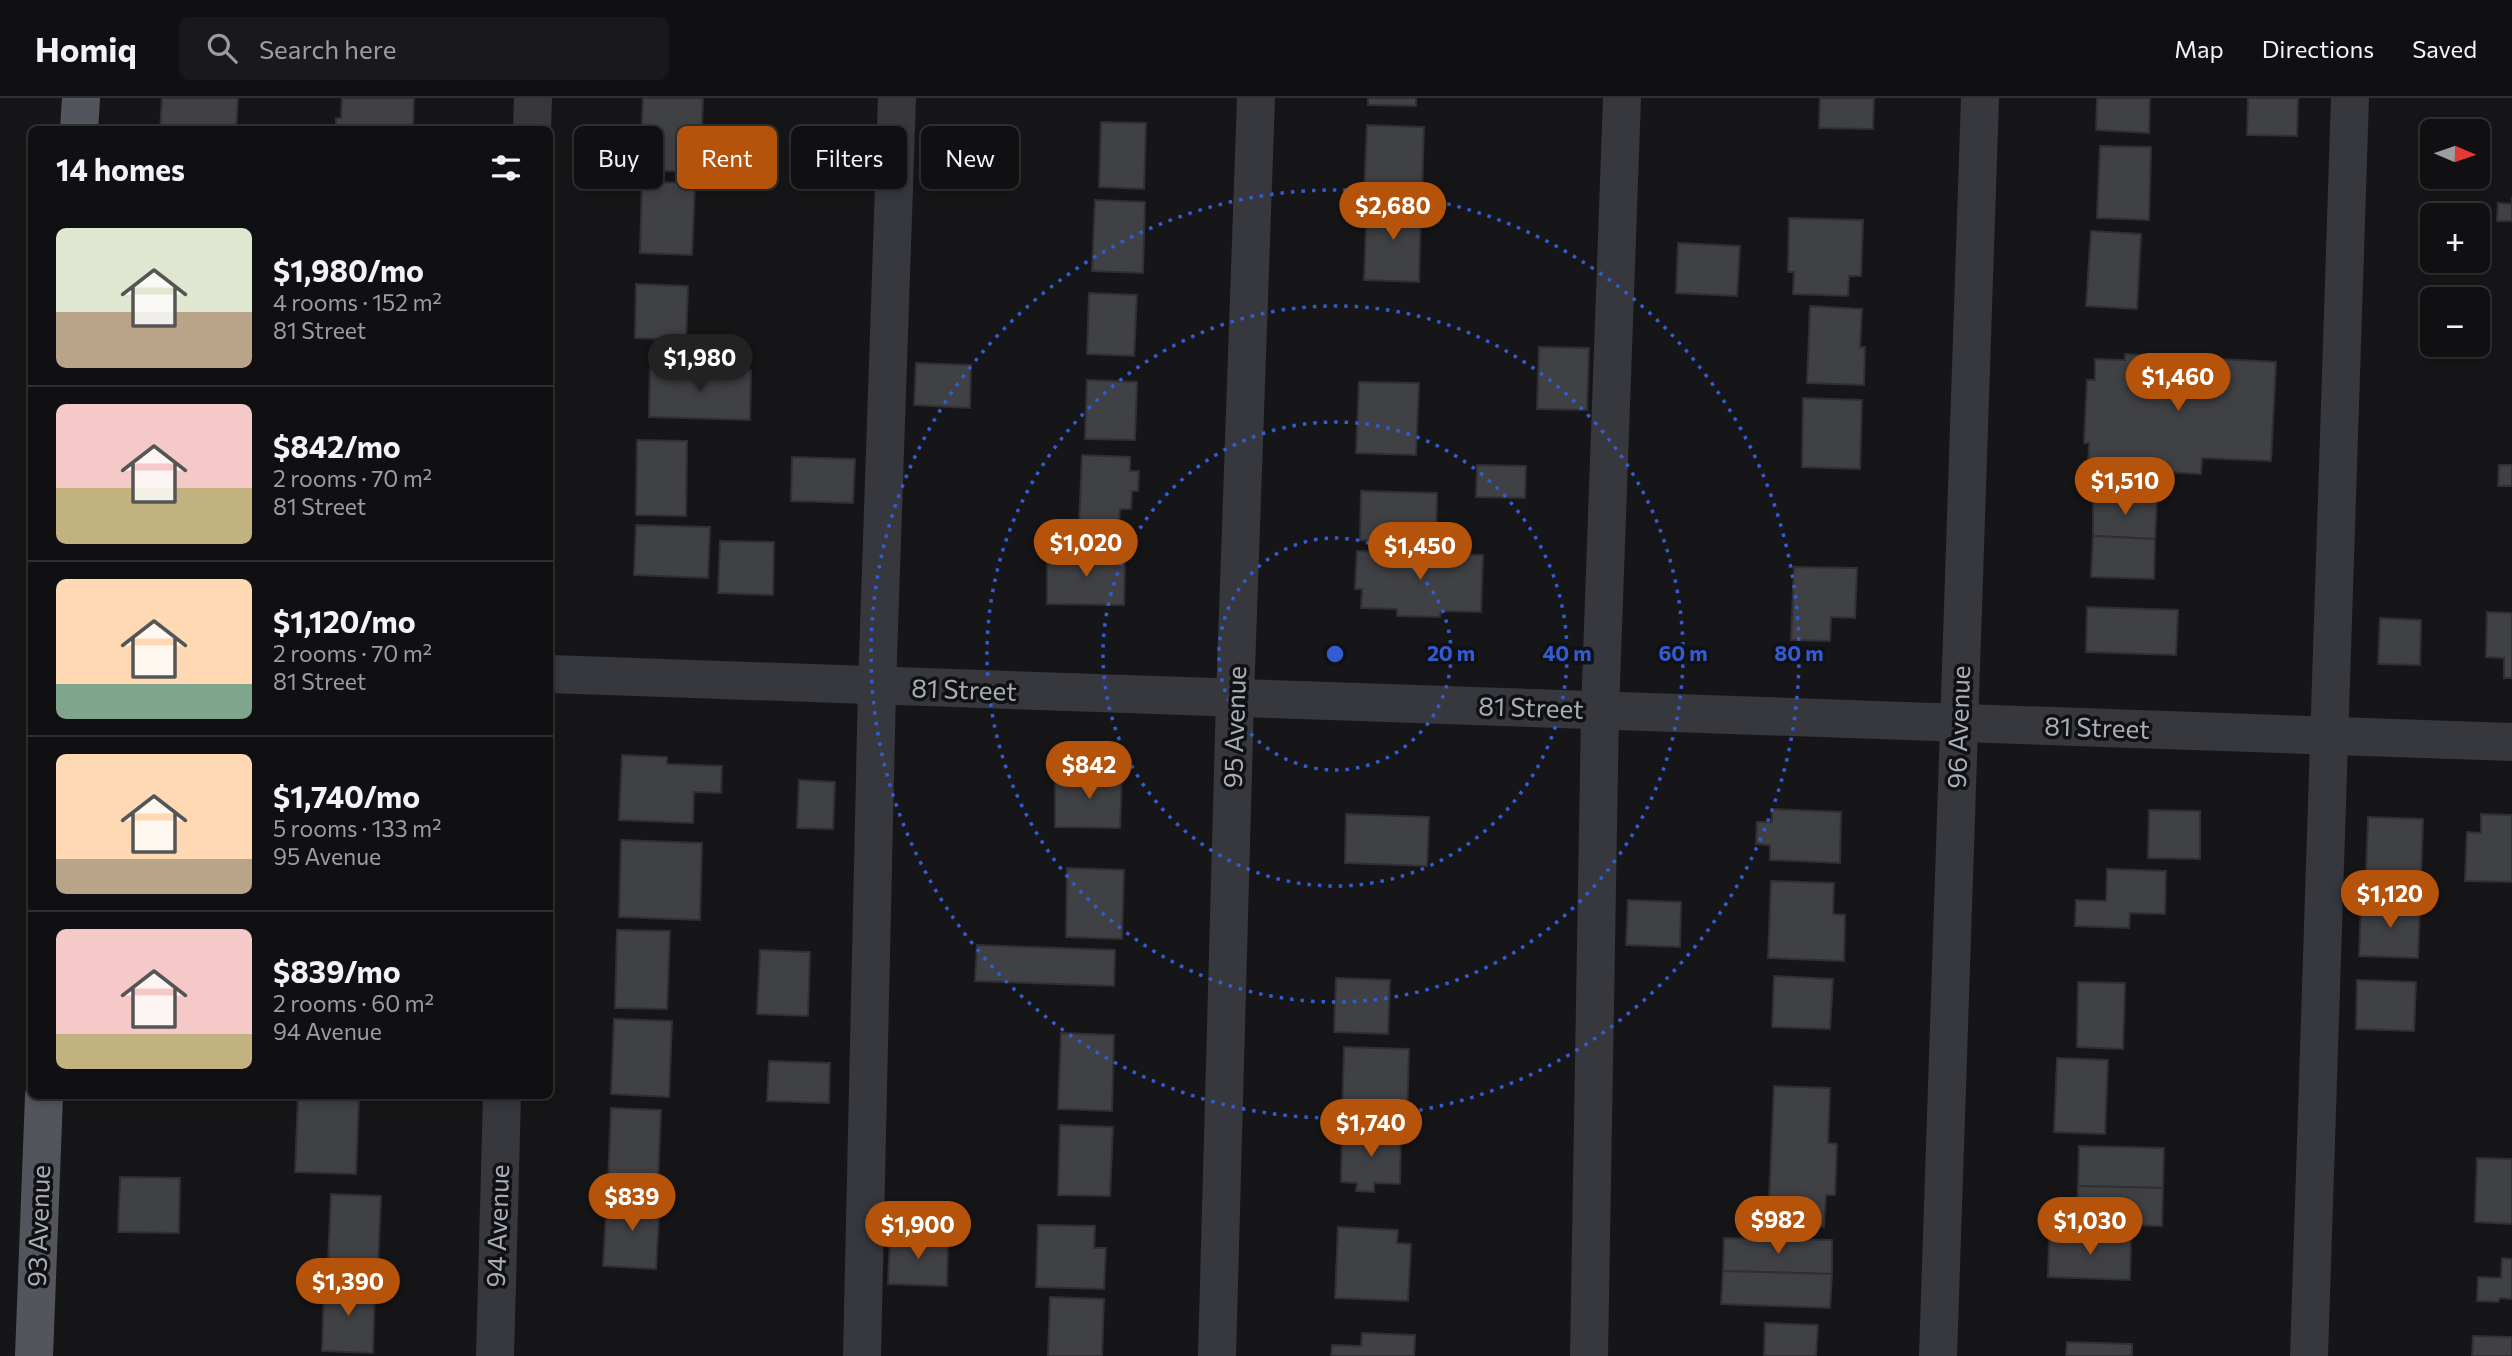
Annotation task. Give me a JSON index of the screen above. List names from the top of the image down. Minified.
{"streets":{"main road":["93 Avenue"],"street":["81 Street","95 Avenue","96 Avenue","94 Avenue"]},"crossings":[["81 Street","95 Avenue"],["81 Street","96 Avenue"]],"north":"right","page":{"header":"Homiq","search":"Search here","nav":["Map","Directions","Saved"],"map_buttons":["+","−"],"chip":["Buy","Rent","Filters","New"],"heading":"14 homes","price":["$2,680","$1,980","$1,460","$1,510","$1,020","$1,450","$842","$1,120","$1,740","$839","$982","$1,030","$1,900","$1,390"],"list":[{"name":"$1,980/mo","note":"4 rooms · 152 m² · 81 Street"},{"name":"$842/mo","note":"2 rooms · 70 m² · 81 Street"},{"name":"$1,120/mo","note":"2 rooms · 70 m² · 81 Street"},{"name":"$1,740/mo","note":"5 rooms · 133 m² · 95 Avenue"},{"name":"$839/mo","note":"2 rooms · 60 m² · 94 Avenue"}]},"rings":["20 m","40 m","60 m","80 m"]}
